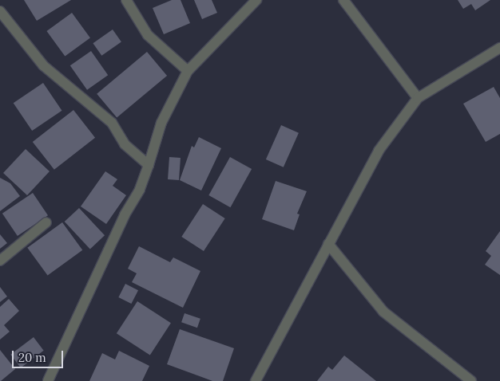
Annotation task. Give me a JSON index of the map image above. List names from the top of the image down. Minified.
{"scale_bar":"20 m"}
